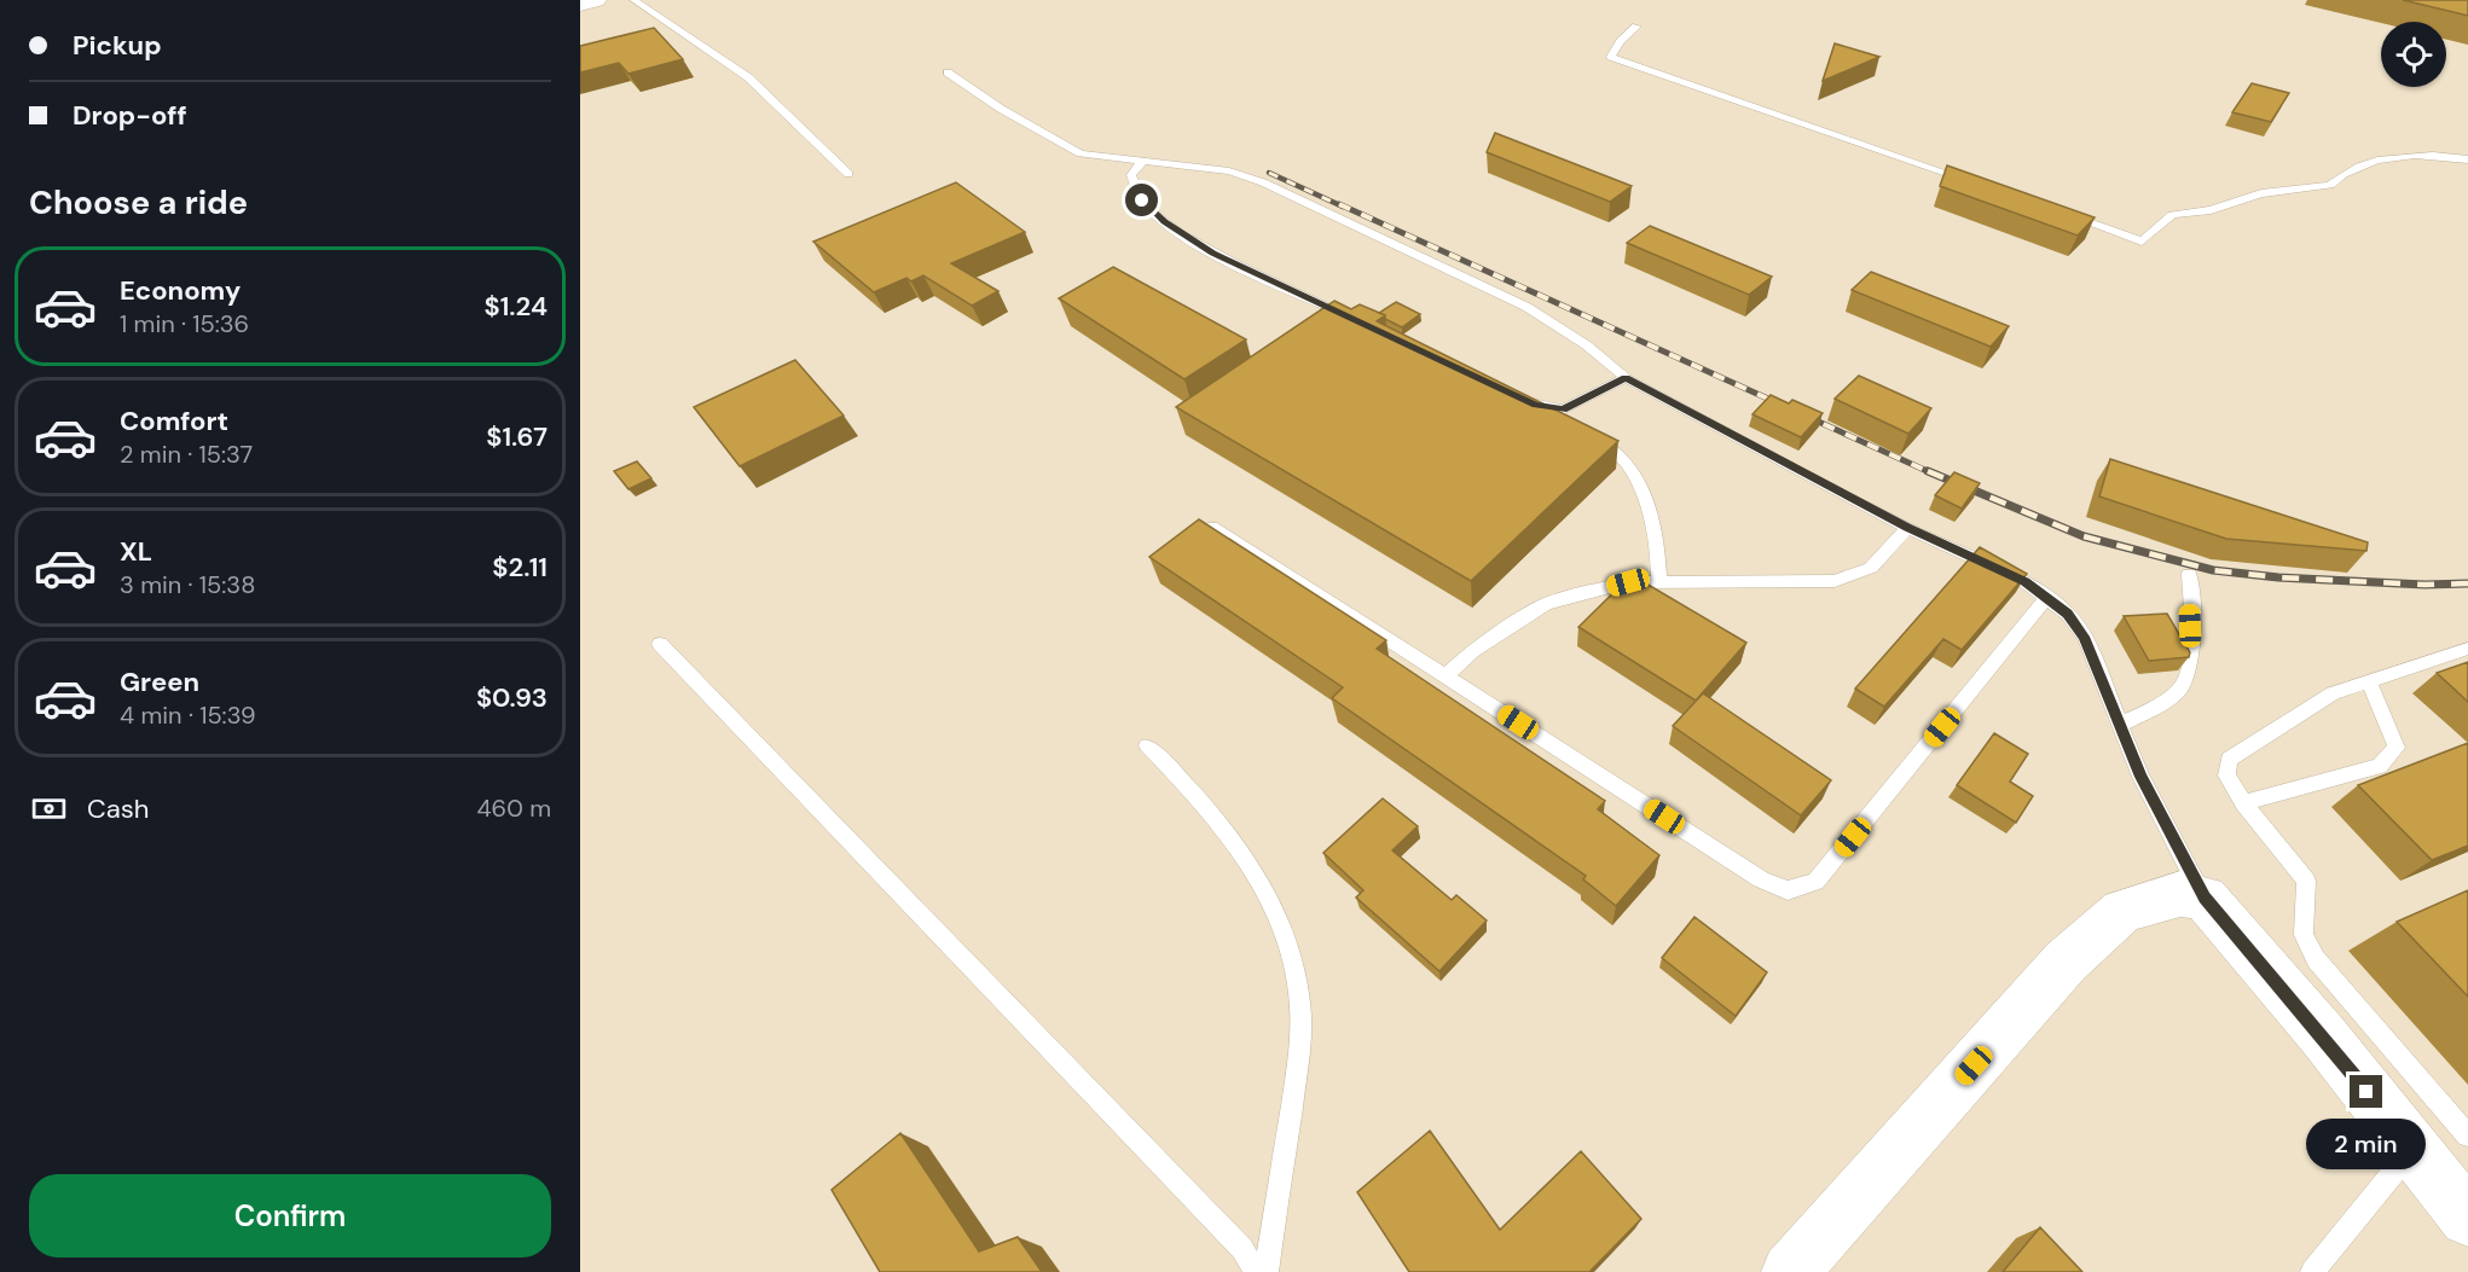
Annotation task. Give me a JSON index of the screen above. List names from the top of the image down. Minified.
{"page":{"banner":["Pickup","Drop-off"],"heading":"Choose a ride","list":[{"name":"Economy","note":"1 min · 15:36","value":"$1.24"},{"name":"Comfort","note":"2 min · 15:37","value":"$1.67"},{"name":"XL","note":"3 min · 15:38","value":"$2.11"},{"name":"Green","note":"4 min · 15:39","value":"$0.93"}],"pay":["Cash","460 m"],"bubble":"2 min","buttons":"Confirm"}}
